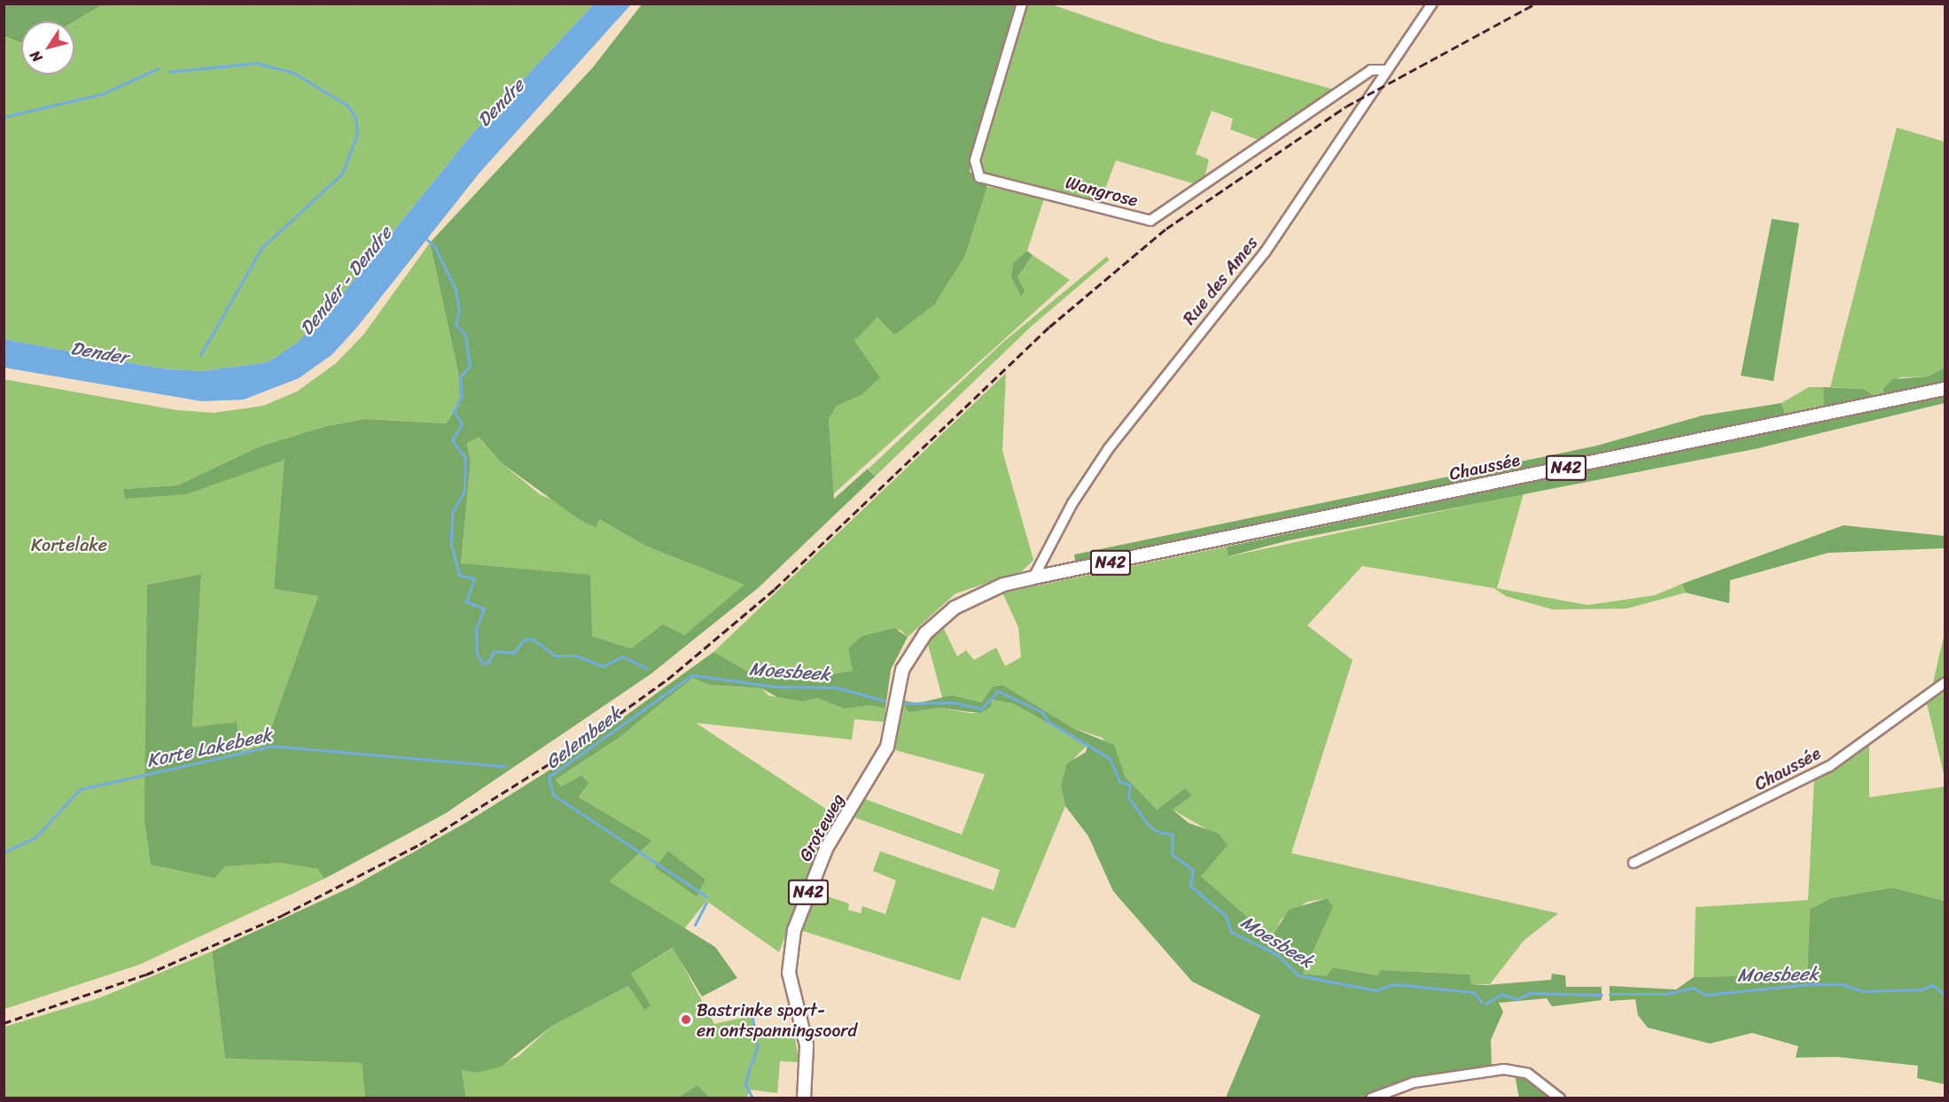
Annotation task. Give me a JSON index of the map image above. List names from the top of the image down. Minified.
{"streets":{"main road":["Chaussée","N42","Groteweg"],"street":["Wangrose","Rue des Ames"]},"crossings":[["Wangrose","Rue des Ames"],["Rue des Ames","Chaussée"],["Rue des Ames","Groteweg"],["Chaussée","Groteweg"]],"water":["Dendre","Dender - Dendre","Dender","Moesbeek","Gelembeek","Korte Lakebeek"],"parks":["Kortelake"],"places":["Bastrinke sport- en ontspanningsoord"],"north":"bottom left"}
